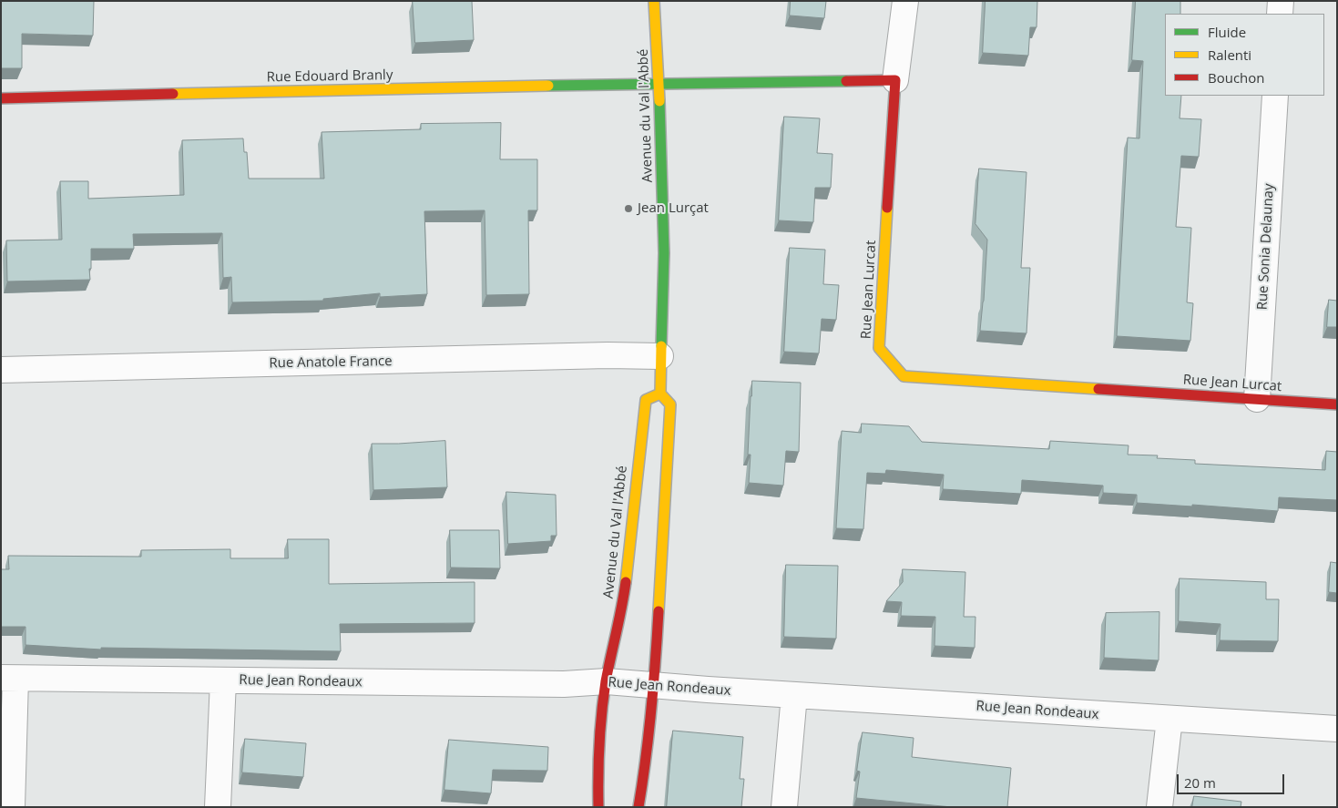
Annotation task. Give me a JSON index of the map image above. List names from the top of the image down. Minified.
{"streets":{"street":["Rue Edouard Branly","Avenue du Val l'Abbé","Rue Sonia Delaunay","Rue Jean Lurcat","Rue Anatole France","Rue Jean Rondeaux"]},"crossings":[["Rue Edouard Branly","Avenue du Val l'Abbé"],["Avenue du Val l'Abbé","Rue Anatole France"],["Avenue du Val l'Abbé","Rue Jean Rondeaux"],["Rue Sonia Delaunay","Rue Jean Lurcat"]],"places":["Jean Lurçat"],"legend":["Fluide","Ralenti","Bouchon"],"scale_bar":"20 m"}
